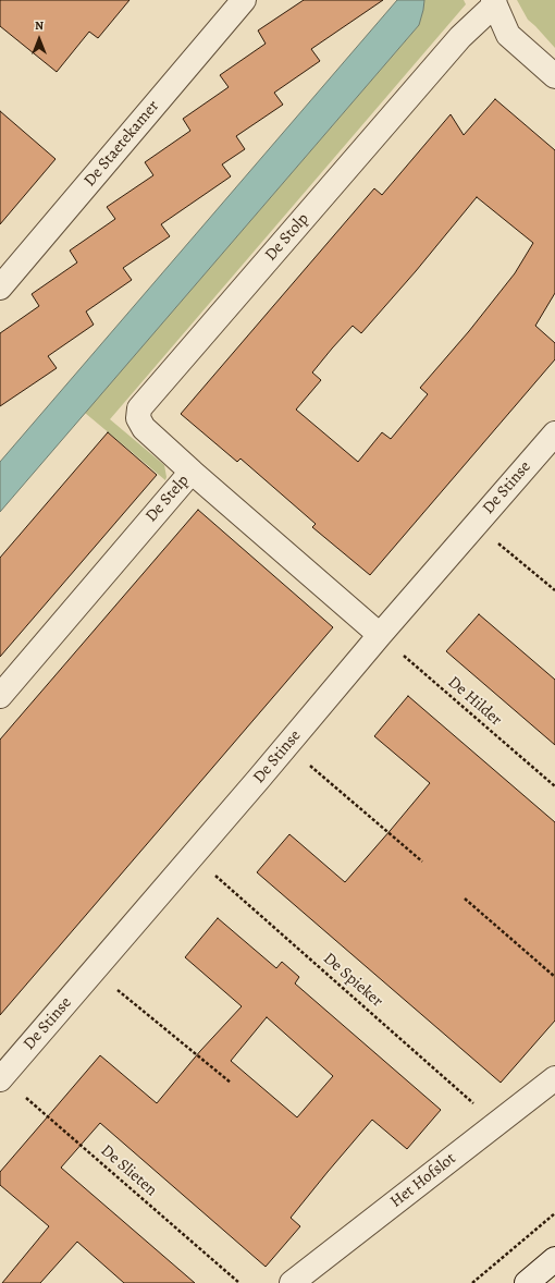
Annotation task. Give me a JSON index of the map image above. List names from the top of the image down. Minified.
{"streets":{"street":["De Staetekamer","De Stolp","De Stinse","De Stelp","Het Hofslot"],"path":["De Hilder","De Spieker","De Slieten"]},"crossings":[["De Stolp","De Stelp"],["De Stinse","De Stelp"],["De Stinse","De Hilder"],["De Stinse","De Spieker"],["De Stinse","De Slieten"],["De Stelp","De Hilder"],["De Spieker","Het Hofslot"]],"north":"top"}
